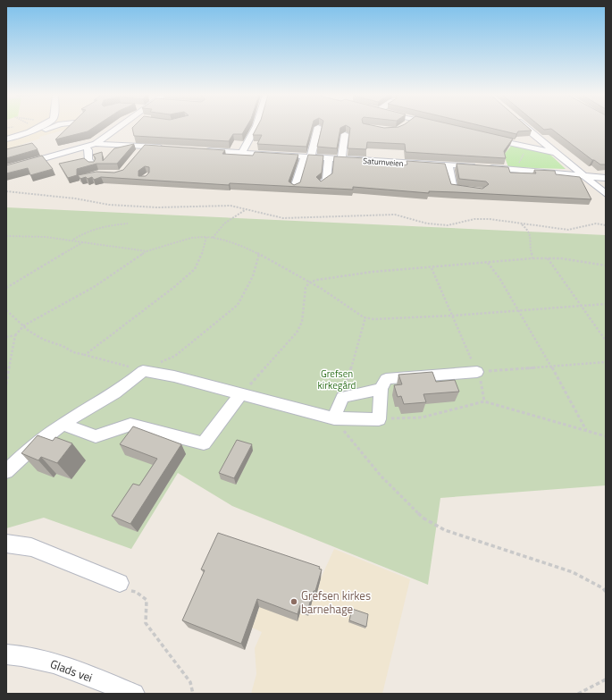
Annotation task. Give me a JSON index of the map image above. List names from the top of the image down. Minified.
{"streets":{"street":["Saturnveien","Glads vei"]},"parks":["Grefsen kirkegård"],"places":["Grefsen kirkes barnehage"]}
